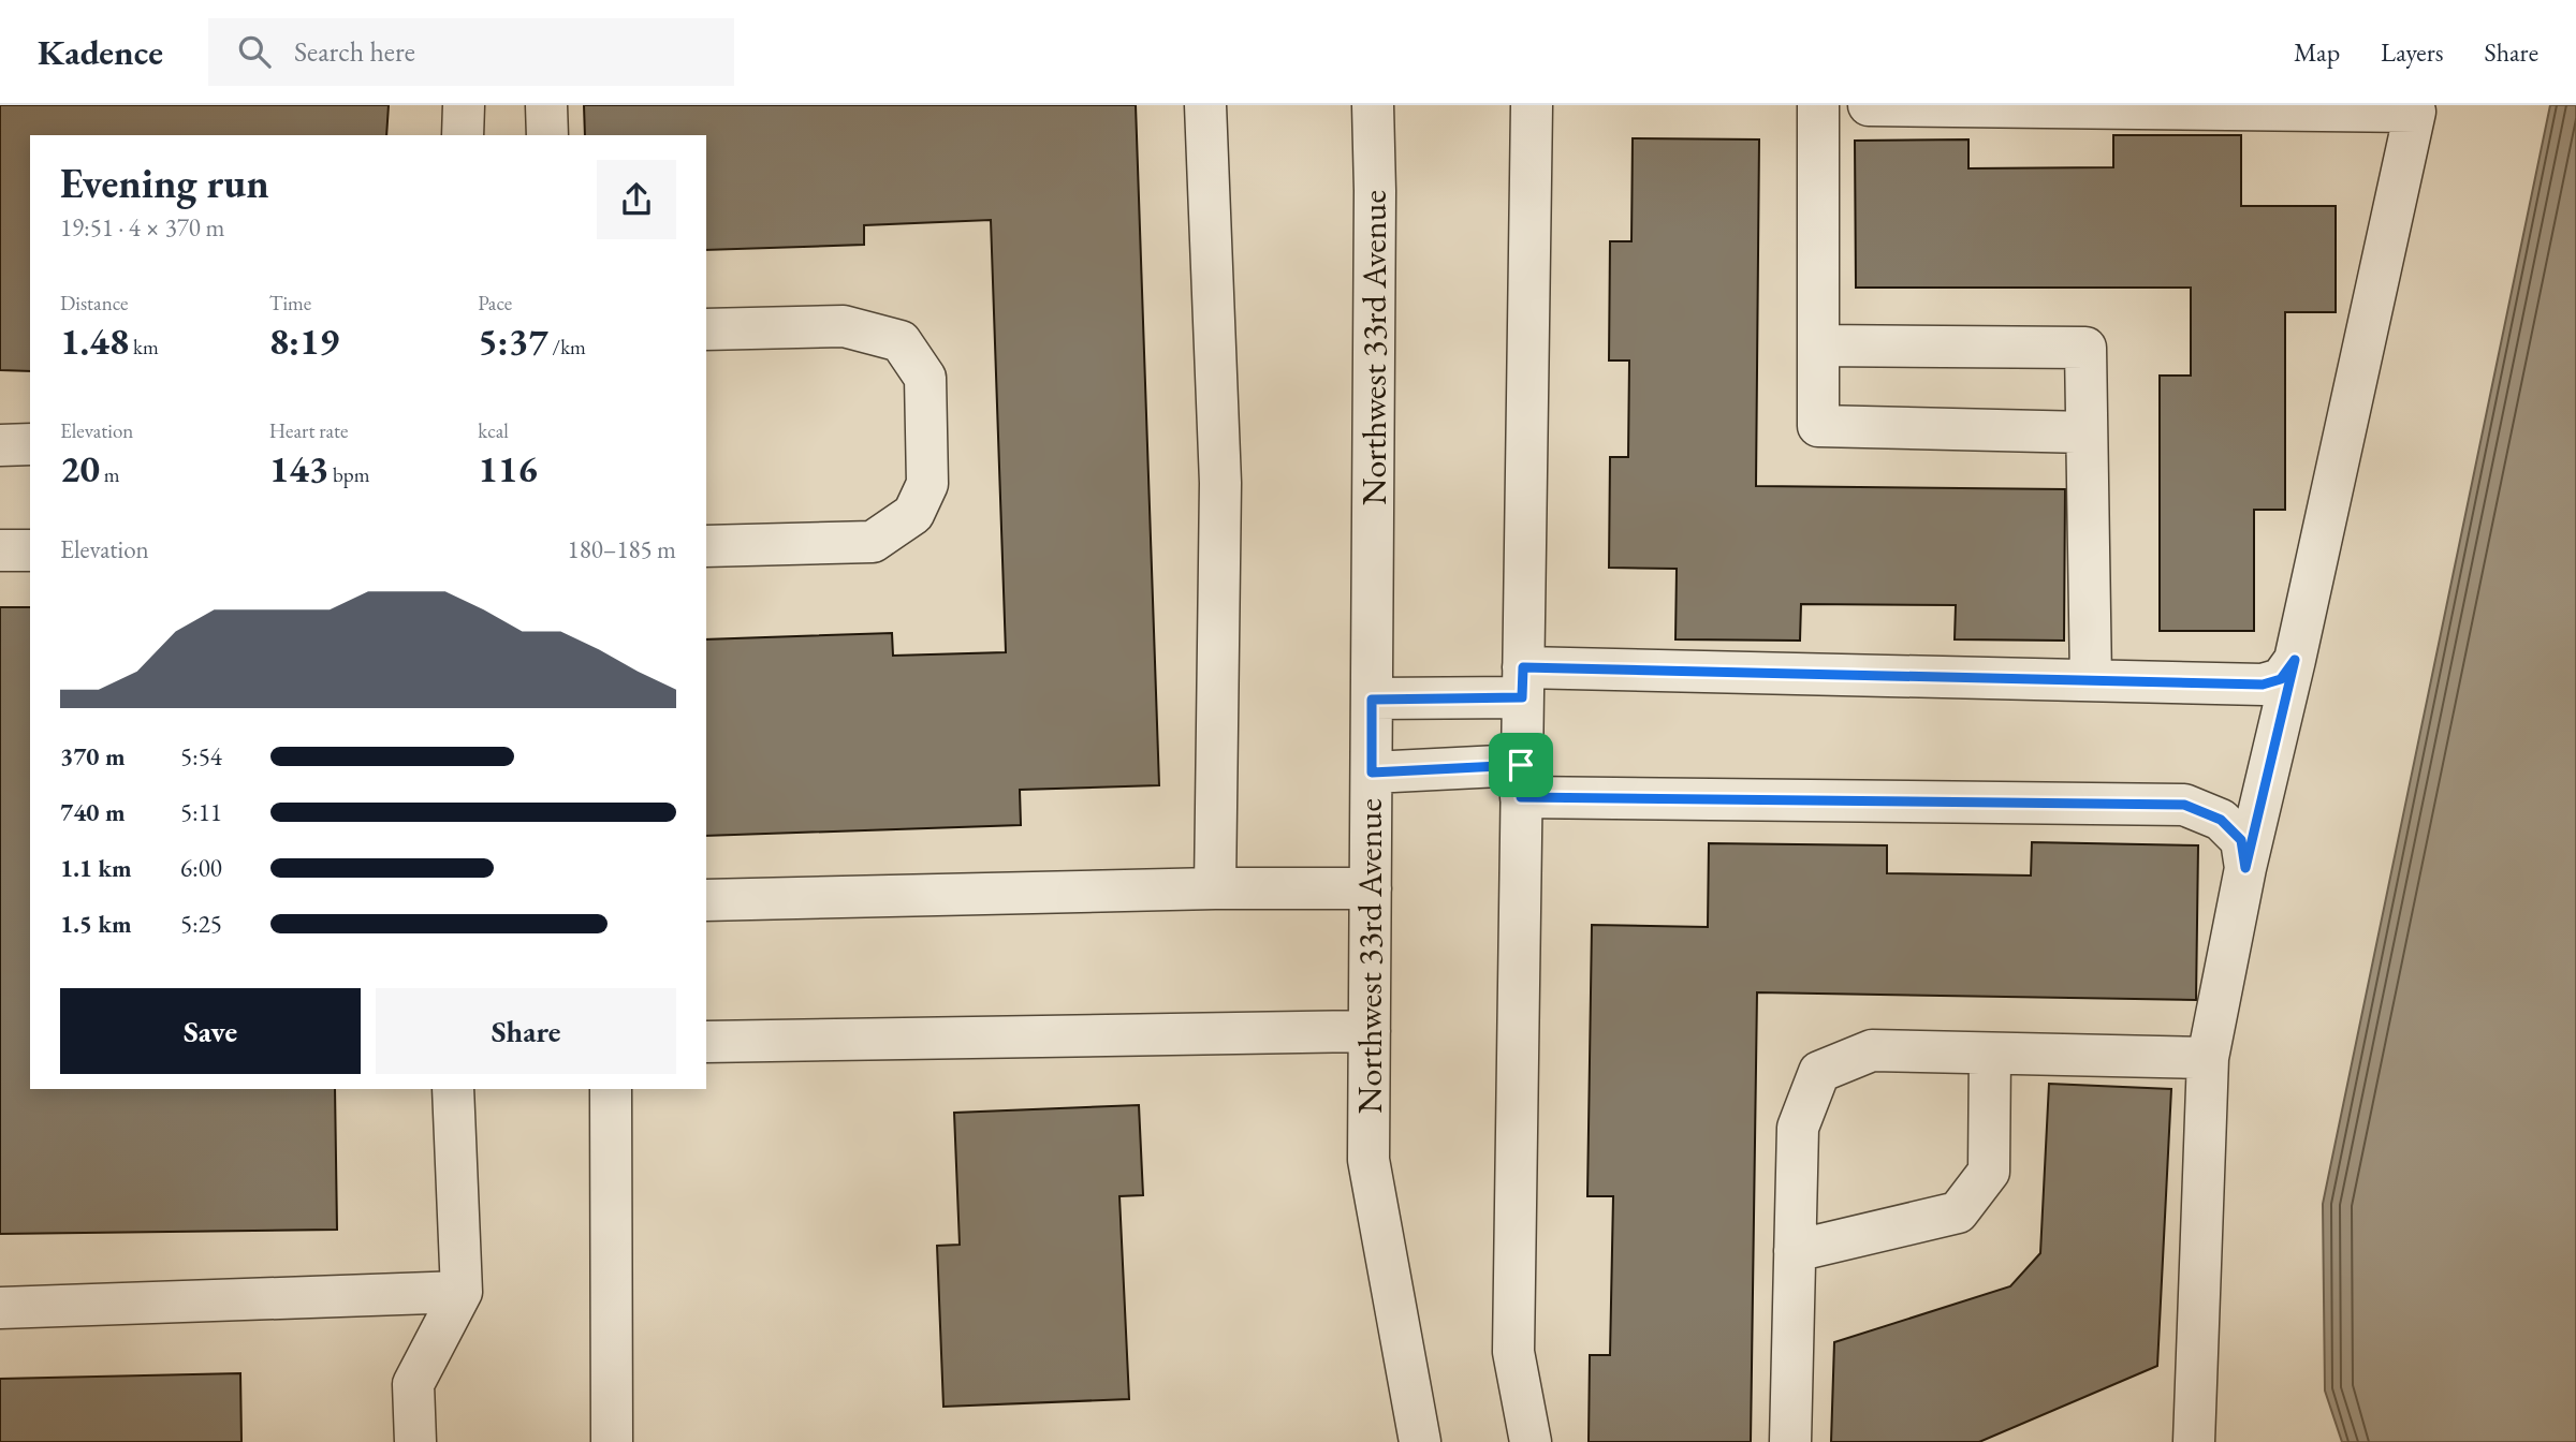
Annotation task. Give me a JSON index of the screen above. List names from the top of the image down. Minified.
{"streets":{"street":["Northwest 33rd Avenue"]},"page":{"header":"Kadence","search":"Search here","nav":["Map","Layers","Share"],"heading":["Evening run","19:51 · 4 × 370 m"],"stats":[["Distance","1.48 km"],["Time","8:19"],["Pace","5:37 /km"],["Elevation","20 m"],["Heart rate","143 bpm"],["kcal","116"]],"chart":["Elevation","180–185 m"],"list":[{"name":"370 m","note":"5:54"},{"name":"740 m","note":"5:11"},{"name":"1.1 km","note":"6:00"},{"name":"1.5 km","note":"5:25"}],"buttons":["Save","Share"]}}
